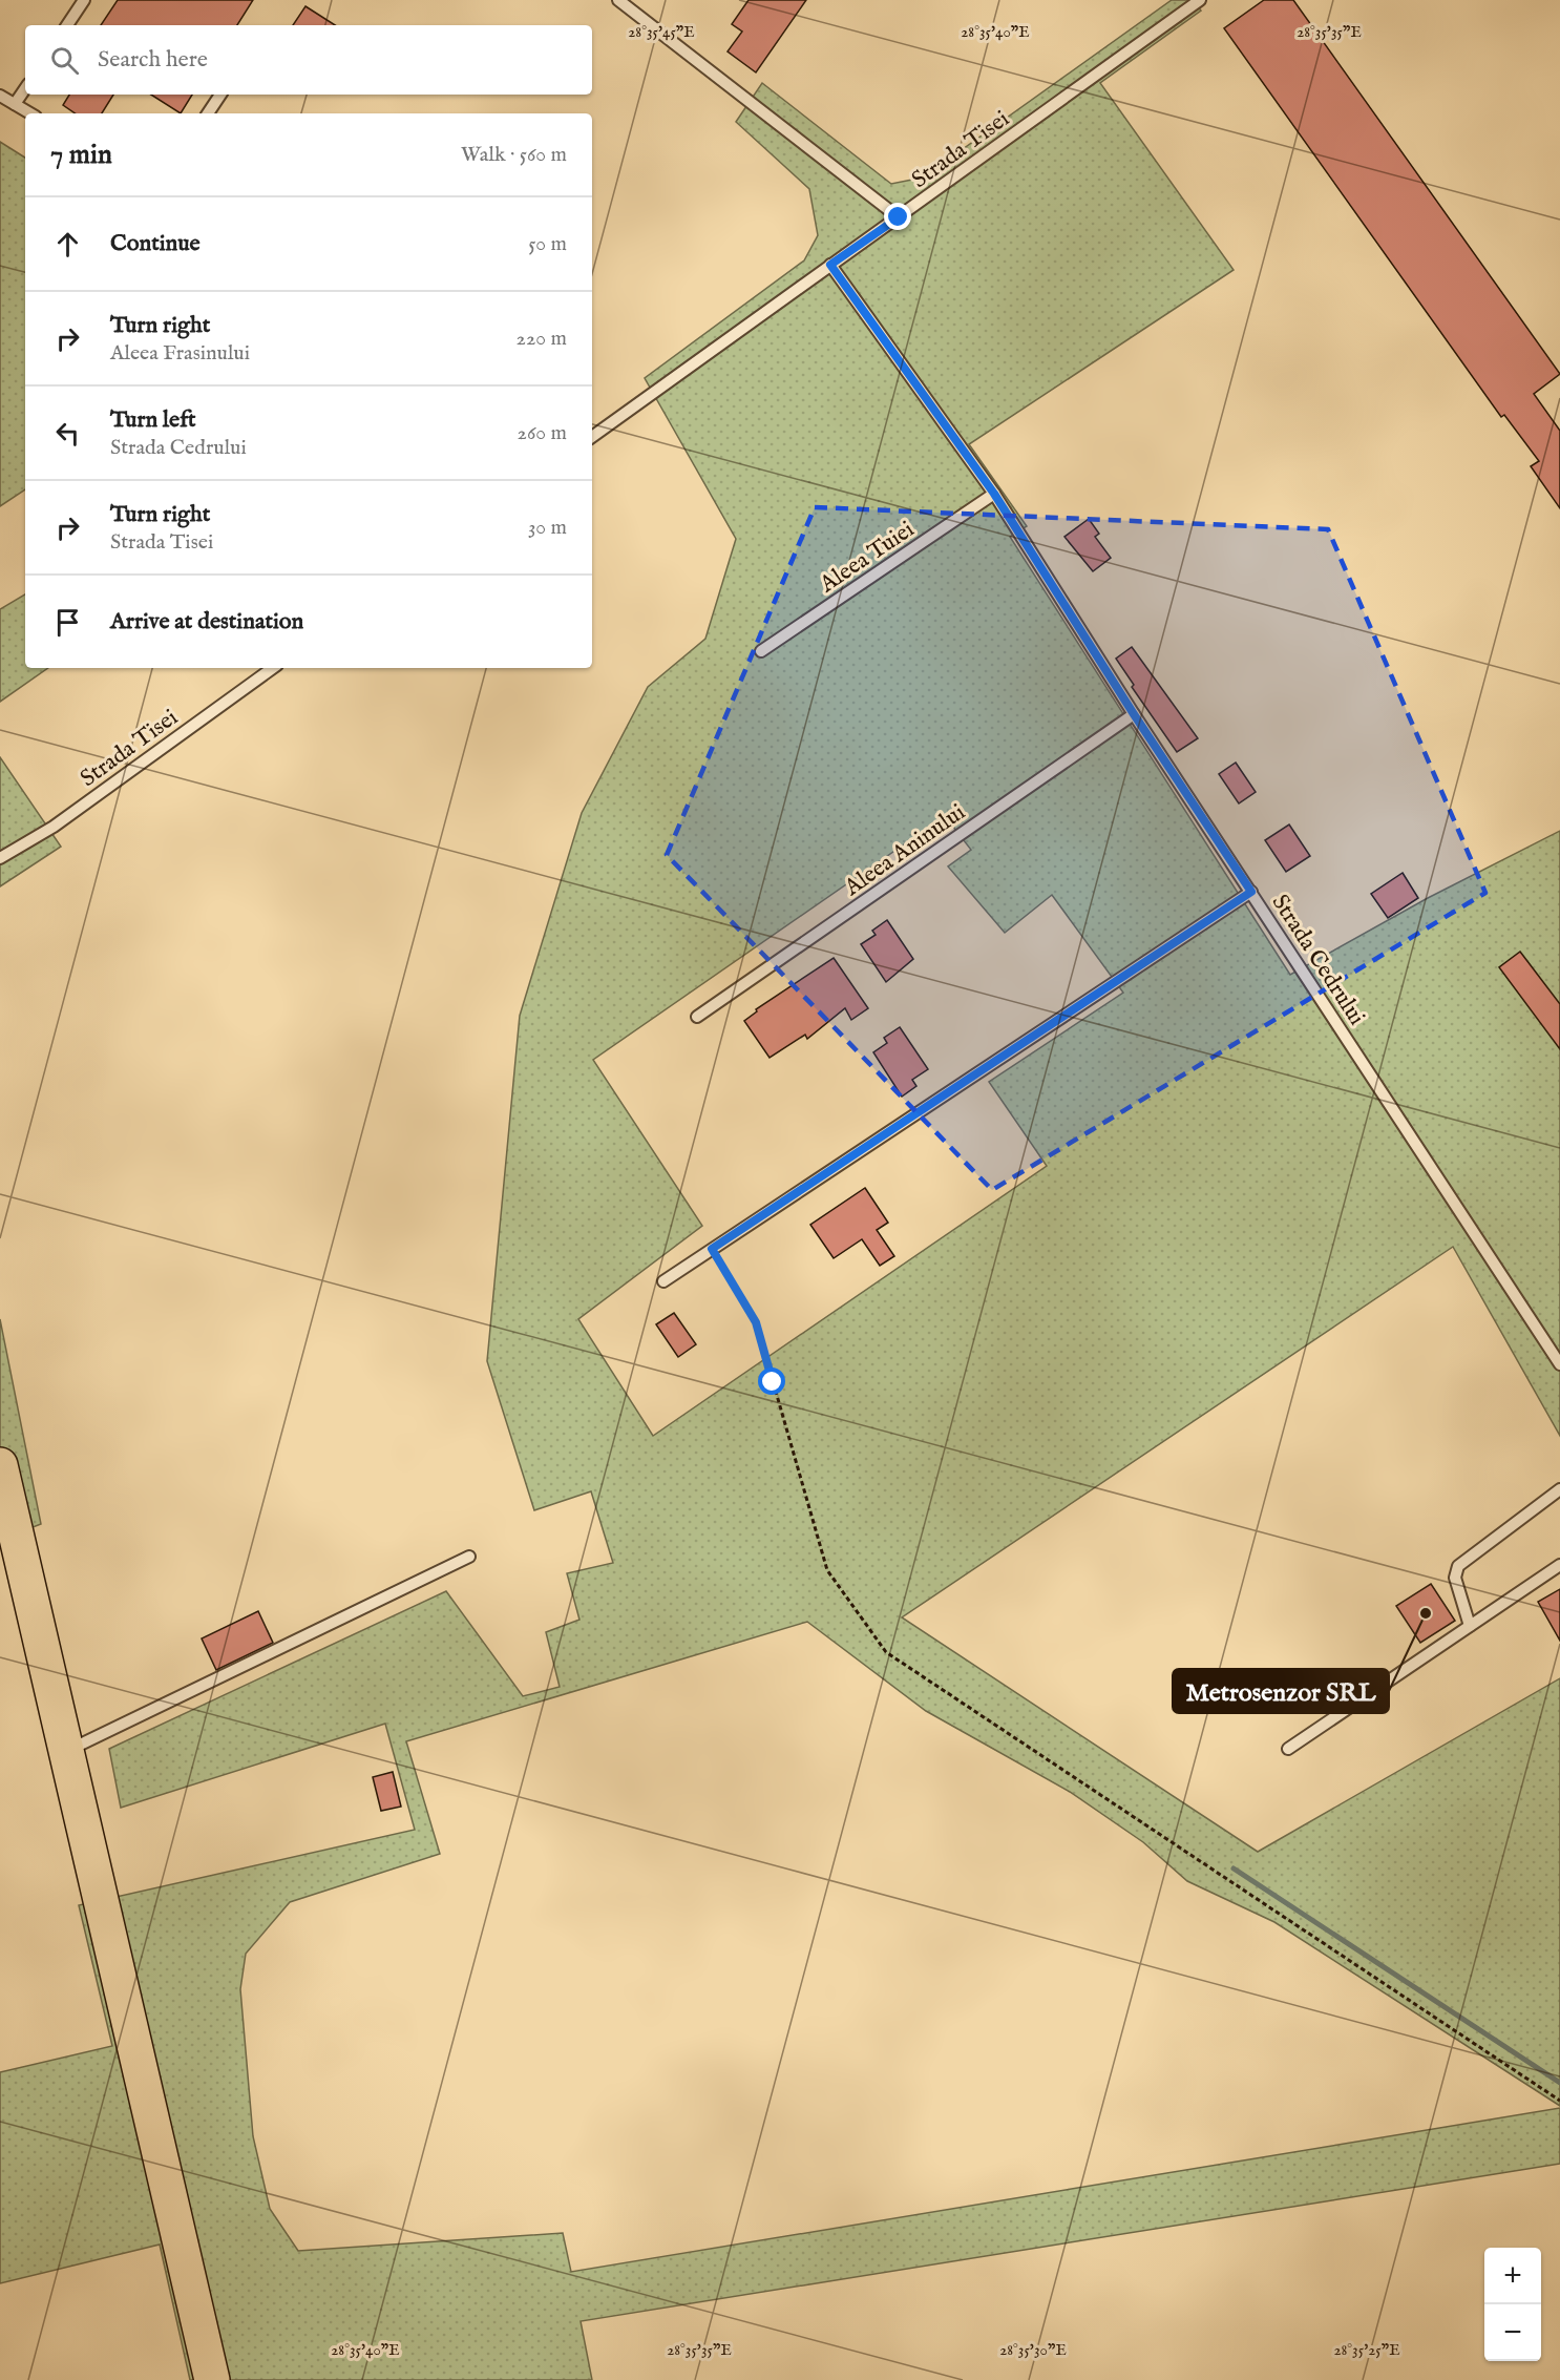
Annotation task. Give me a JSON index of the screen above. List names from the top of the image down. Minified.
{"streets":{"lane":["Strada Tisei","Aleea Tuiei","Aleea Aninului","Strada Cedrului"]},"crossings":[["Strada Tisei","Strada Cedrului"],["Aleea Tuiei","Strada Cedrului"],["Aleea Aninului","Strada Cedrului"]],"places":["Metrosenzor SRL"],"page":{"search":"Search here","heading":["7 min","Walk · 560 m"],"list":[["Continue","50 m"],["Turn right","Aleea Frasinului","220 m"],["Turn left","Strada Cedrului","260 m"],["Turn right","Strada Tisei","30 m"],"Arrive at destination"],"map_buttons":["+","−"]},"coordinates":["28°35'45\"E","28°35'40\"E","28°35'35\"E","28°35'30\"E","28°35'25\"E"]}
